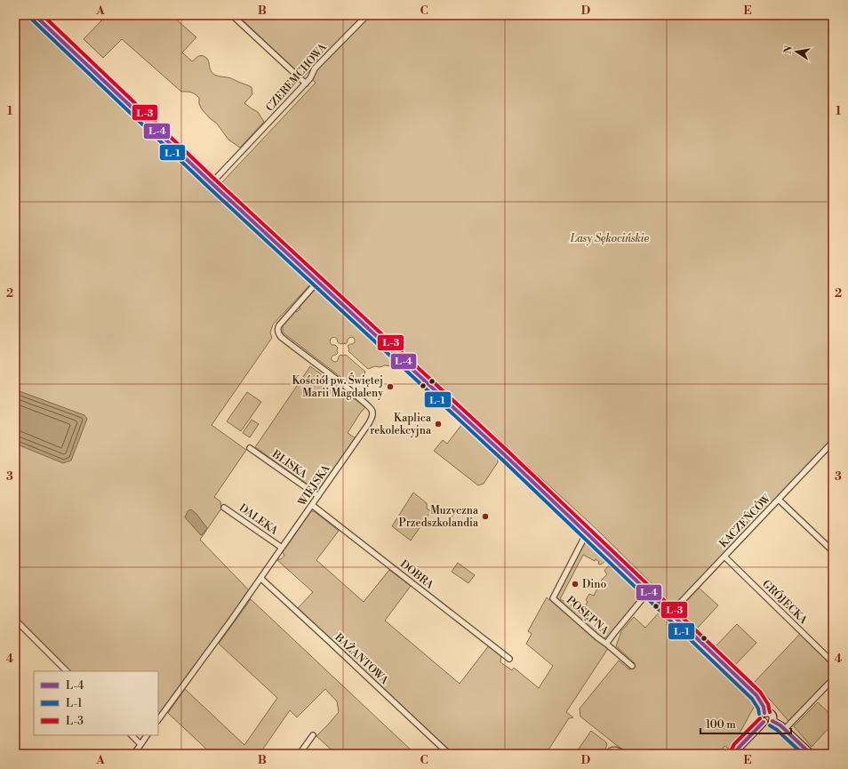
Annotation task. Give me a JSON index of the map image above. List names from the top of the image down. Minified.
{"streets":{"street":["CZEREMCHOWA","BLISKA","WIEJSKA","DALEKA","KACZEŃCÓW","DOBRA","GRÓJECKA","POSĘPNA","BAŻANTOWA"]},"crossings":[["BLISKA","WIEJSKA"],["WIEJSKA","DALEKA"],["WIEJSKA","DOBRA"],["WIEJSKA","BAŻANTOWA"],["KACZEŃCÓW","GRÓJECKA"]],"parks":["Lasy Sękocińskie"],"places":["Kościół pw. Świętej Marii Magdaleny","Kaplica rekolekcyjna","Muzyczna Przedszkolandia","Dino"],"lines":["transit line L-4","transit line L-3","transit line L-1"],"legend":["L-4","L-1","L-3"],"scale_bar":"100 m","north":"left","grid":{"columns":["A","B","C","D","E"],"rows":["1","2","3","4"]}}
